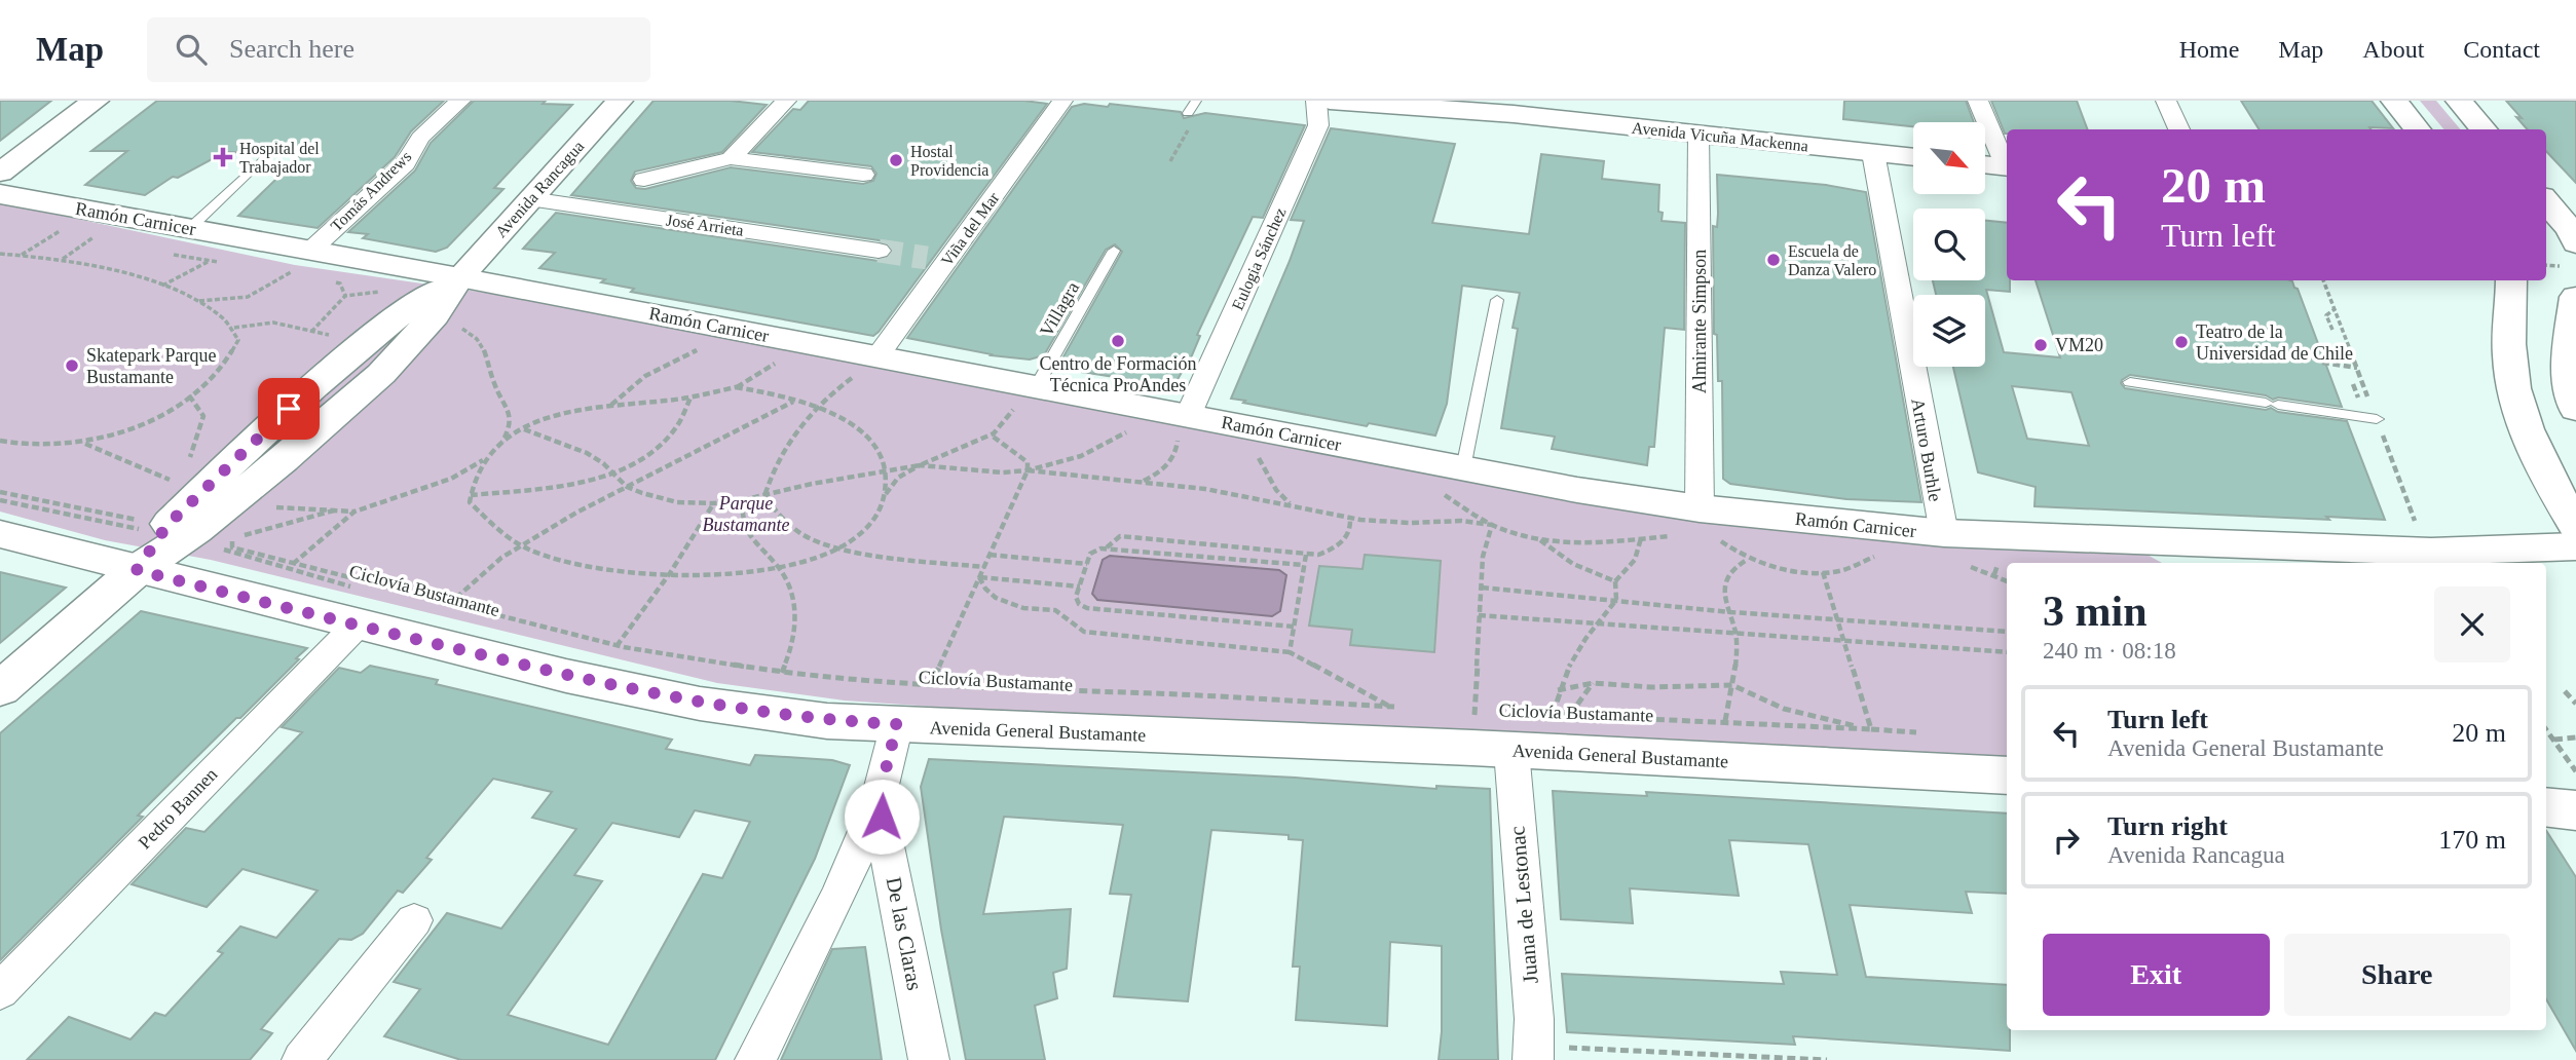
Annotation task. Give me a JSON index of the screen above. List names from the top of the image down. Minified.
{"streets":{"main road":["Avenida Vicuña Mackenna","Avenida Rancagua","Ramón Carnicer","Avenida General Bustamante"],"street":["Tomás Andrews","José Arrieta","Viña del Mar","Eulogia Sánchez","Almirante Simpson","Arturo Burhle","Pedro Bannen","Juana de Lestonac","De las Claras"],"lane":["Villagra"],"path":["Ciclovía Bustamante"]},"crossings":[["Avenida Vicuña Mackenna","Almirante Simpson"],["Avenida Vicuña Mackenna","Arturo Burhle"],["Avenida Rancagua","Ramón Carnicer"],["Avenida Rancagua","José Arrieta"],["Avenida Rancagua","Ciclovía Bustamante"],["Avenida Rancagua","Avenida General Bustamante"],["Tomás Andrews","Ramón Carnicer"],["Ramón Carnicer","Viña del Mar"],["Ramón Carnicer","Eulogia Sánchez"],["Ramón Carnicer","Villagra"],["Ramón Carnicer","Almirante Simpson"],["Ramón Carnicer","Arturo Burhle"],["Ciclovía Bustamante","Avenida General Bustamante"],["Ciclovía Bustamante","Pedro Bannen"],["Avenida General Bustamante","Pedro Bannen"],["Avenida General Bustamante","Juana de Lestonac"],["Avenida General Bustamante","De las Claras"]],"parks":["Parque Bustamante"],"places":{"health":["Hospital del Trabajador"],"other":["Hostal Providencia","Escuela de Danza Valero","Centro de Formación Técnica ProAndes","Teatro de la Universidad de Chile","VM20","Skatepark Parque Bustamante"]},"north":"bottom right","page":{"header":"Map","search":"Search here","nav":["Home","Map","About","Contact"],"turn":["20 m","Turn left"],"heading":["3 min","240 m · 08:18"],"list":[{"name":"Turn left","note":"Avenida General Bustamante","value":"20 m"},{"name":"Turn right","note":"Avenida Rancagua","value":"170 m"}],"buttons":["Exit","Share"]}}
